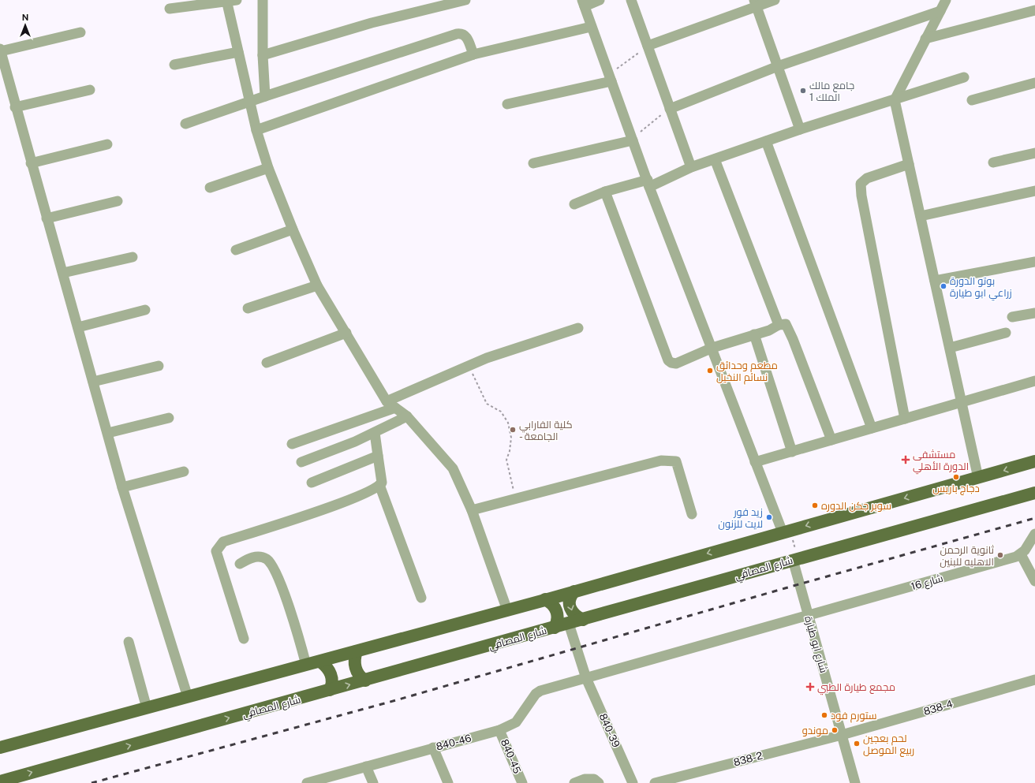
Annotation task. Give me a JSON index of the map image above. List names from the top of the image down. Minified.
{"streets":{"main road":["شارع المصافي"],"street":["شارع 16","شارع ابو طيارة","838-4","840-39","840-46","840-45","838-2"]},"crossings":[["شارع المصافي","شارع ابو طيارة"],["شارع المصافي","840-39"],["شارع 16","شارع ابو طيارة"],["شارع 16","840-39"],["شارع 16","840-46"],["شارع ابو طيارة","838-4"],["شارع ابو طيارة","838-2"],["838-4","838-2"],["840-39","840-46"],["840-46","840-45"]],"places":{"other":["جامع مالك الملك 1","بوتو الدورة زراعي ابو طيارة","مطعم وحدائق نسائم النخيل","كلية الفارابي - الجامعة","دجاج باريس","سوبر جكن الدوره","زيد فور لايت للزنون","ثانوية الرحمن الاهليه للبنين","ستورم فود","موندو","لحم بعجين ربيع الموصل"],"health":["مستشفى الدورة الأهلي","مجمع طيارة الطبي"]},"north":"top"}
